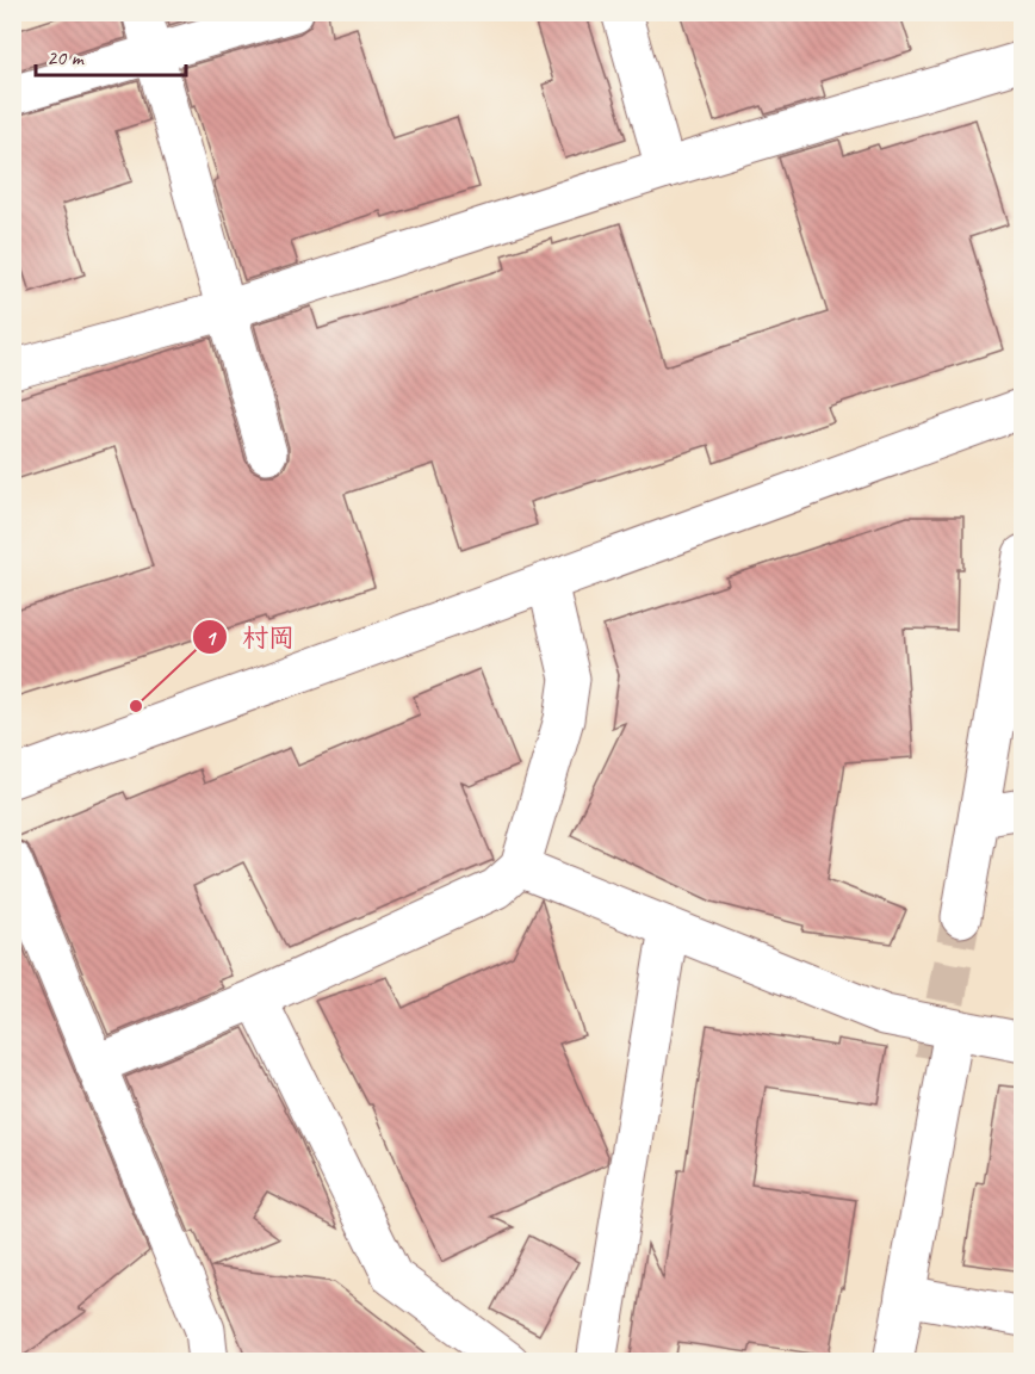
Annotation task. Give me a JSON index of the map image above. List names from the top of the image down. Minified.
{"places":["村岡"],"scale_bar":"20 m"}
